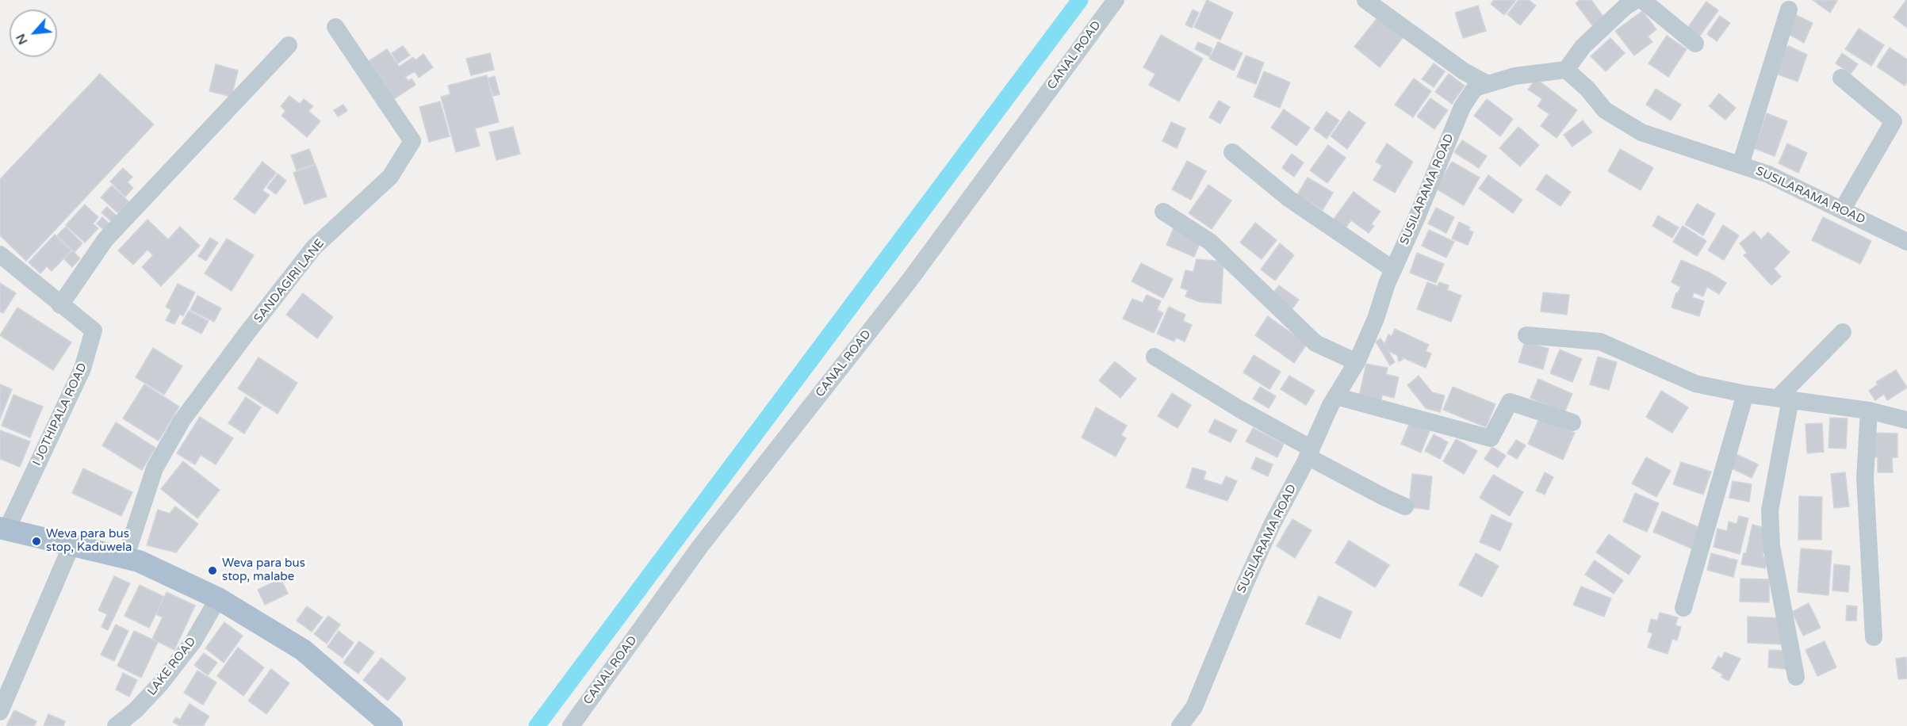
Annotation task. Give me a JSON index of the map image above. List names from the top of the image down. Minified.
{"streets":{"street":["CANAL ROAD","SUSILARAMA ROAD","SANDAGIRI LANE","I JOTHIPALA ROAD","LAKE ROAD"]},"places":["Weva para bus stop, Kaduwela","Weva para bus stop, malabe"],"north":"bottom left"}
